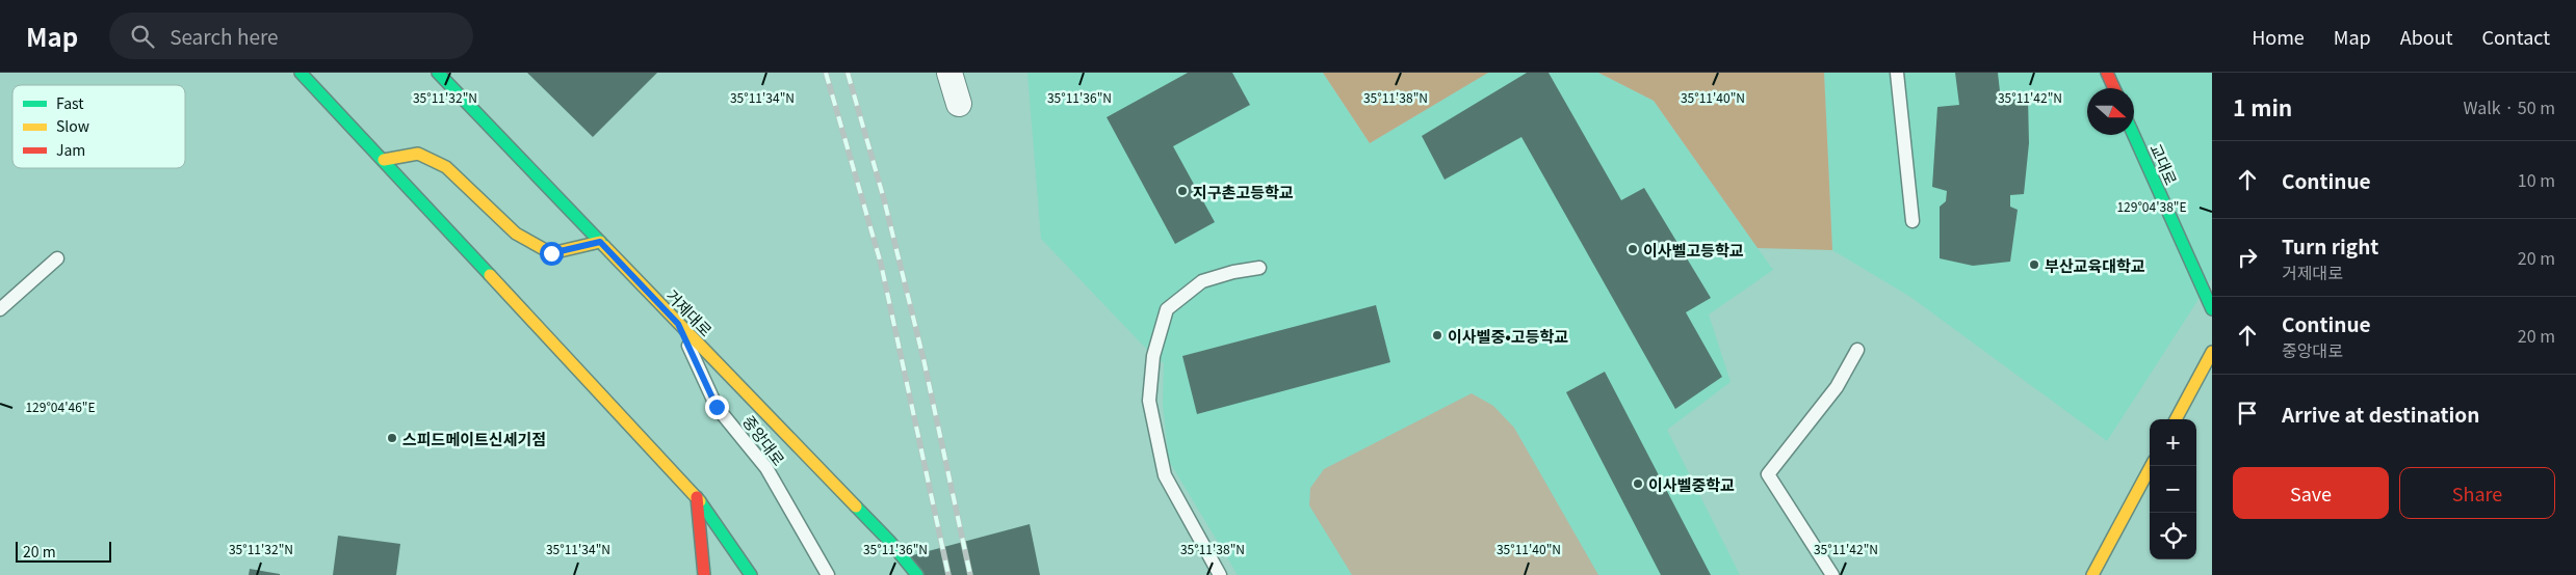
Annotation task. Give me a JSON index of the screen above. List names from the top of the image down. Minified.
{"streets":{"main road":["교대로","거제대로"],"lane":["중앙대로"]},"crossings":[["거제대로","중앙대로"]],"places":["지구촌고등학교","이사벨고등학교","부산교육대학교","이사벨중•고등학교","스피드메이트신세기점","이사벨중학교"],"legend":["Fast","Slow","Jam"],"scale_bar":"20 m","north":"right","page":{"header":"Map","search":"Search here","nav":["Home","Map","About","Contact"],"heading":["1 min","Walk · 50 m"],"list":[["Continue","10 m"],["Turn right","거제대로","20 m"],["Continue","중앙대로","20 m"],"Arrive at destination"],"map_buttons":["+","−"],"buttons":["Save","Share"],"scale":"20 m"},"coordinates":["35°11'38\"N","35°11'40\"N","35°11'32\"N","35°11'34\"N","35°11'36\"N","35°11'42\"N","129°04'38\"E","129°04'46\"E"]}
